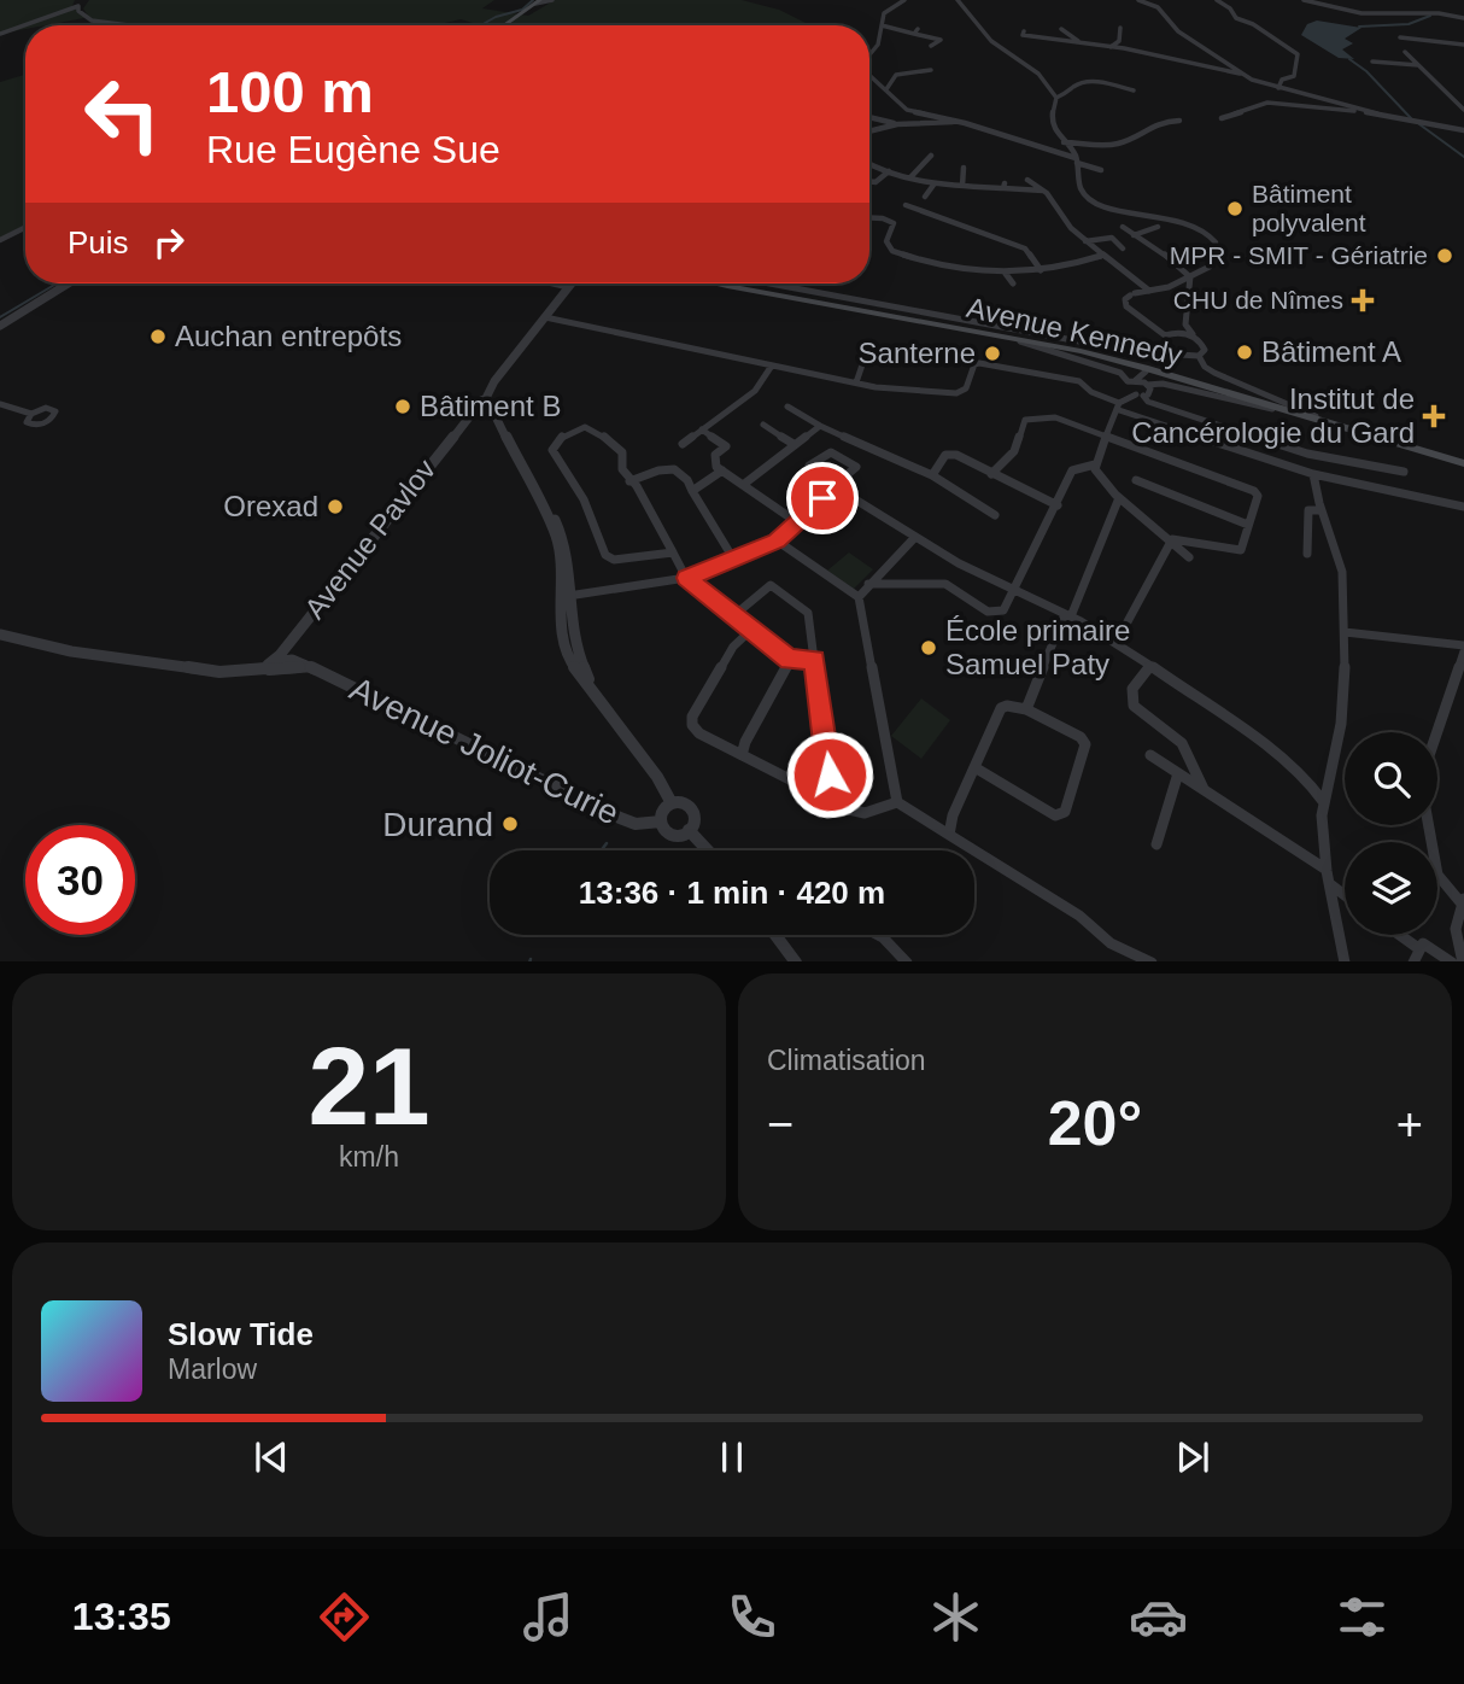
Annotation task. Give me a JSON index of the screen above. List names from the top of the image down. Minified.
{"streets":{"main road":["Avenue Kennedy"],"street":["Avenue Pavlov","Avenue Joliot-Curie"]},"crossings":[["Avenue Pavlov","Avenue Joliot-Curie"]],"places":{"other":["Bâtiment polyvalent","MPR - SMIT - Gériatrie","Auchan entrepôts","Bâtiment A","Santerne","Bâtiment B","Orexad","École primaire Samuel Paty","Durand"],"health":["CHU de Nîmes","Institut de Cancérologie du Gard"]},"page":{"turn":["100 m","Rue Eugène Sue"],"then":"Puis","limit":"30","trip":"13:36 · 1 min · 420 m","tile":[["21","km/h"],"Climatisation"],"heat":["−","20°","+"],"song":["Slow Tide","Marlow"],"tabs":"13:35"}}
